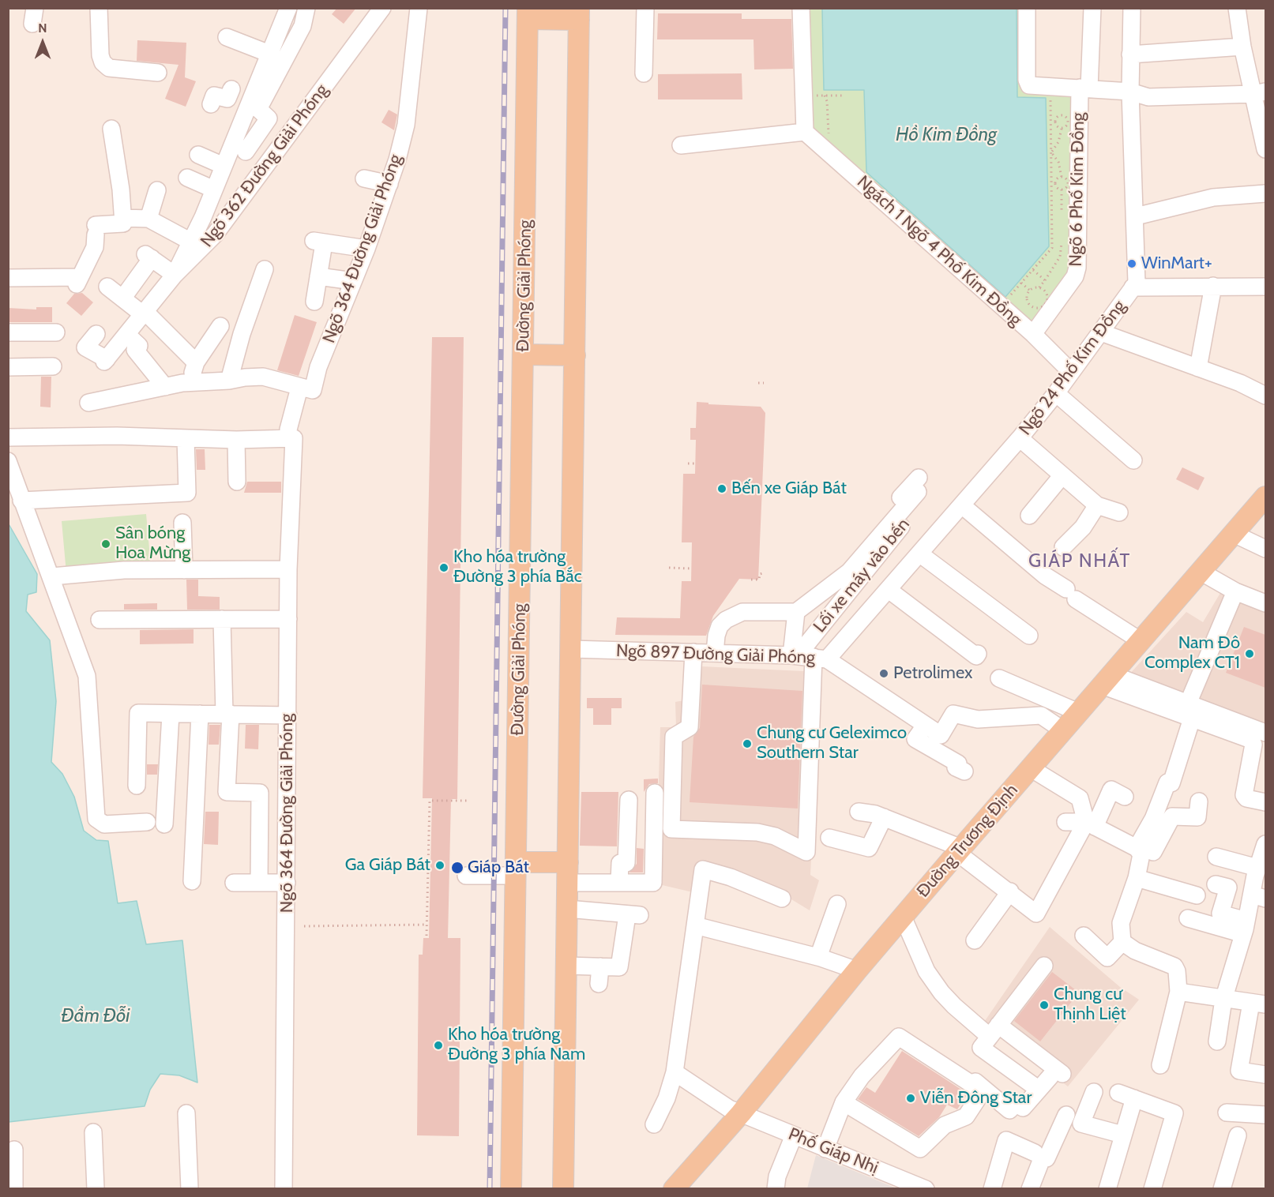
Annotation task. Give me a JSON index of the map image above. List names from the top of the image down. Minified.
{"streets":{"main road":["Đường Giải Phóng","Đường Trương Định"],"street":["Ngõ 362 Đường Giải Phóng","Ngõ 6 Phố Kim Đồng","Ngõ 364 Đường Giải Phóng","Ngách 1 Ngõ 4 Phố Kim Đồng","Ngõ 24 Phố Kim Đồng","Lối xe máy vào bến","Ngõ 897 Đường Giải Phóng","Phố Giáp Nhị"]},"crossings":[["Ngõ 6 Phố Kim Đồng","Ngách 1 Ngõ 4 Phố Kim Đồng"],["Ngõ 6 Phố Kim Đồng","Ngõ 24 Phố Kim Đồng"],["Ngách 1 Ngõ 4 Phố Kim Đồng","Ngõ 24 Phố Kim Đồng"],["Ngõ 24 Phố Kim Đồng","Lối xe máy vào bến"],["Ngõ 24 Phố Kim Đồng","Ngõ 897 Đường Giải Phóng"],["Lối xe máy vào bến","Ngõ 897 Đường Giải Phóng"],["Ngõ 897 Đường Giải Phóng","Đường Trương Định"],["Đường Trương Định","Phố Giáp Nhị"]],"districts":["GIÁP NHẤT"],"water":["Hồ Kim Đồng","Đầm Đỗi"],"places":["WinMart+","Bến xe Giáp Bát","Sân bóng Hoa Mừng","Kho hóa trường Đường 3 phía Bắc","Nam Đô Complex CT1","Petrolimex","Chung cư Geleximco Southern Star","Ga Giáp Bát","Giáp Bát","Chung cư Thịnh Liệt","Kho hóa trường Đường 3 phía Nam","Viễn Đông Star"],"north":"top"}
